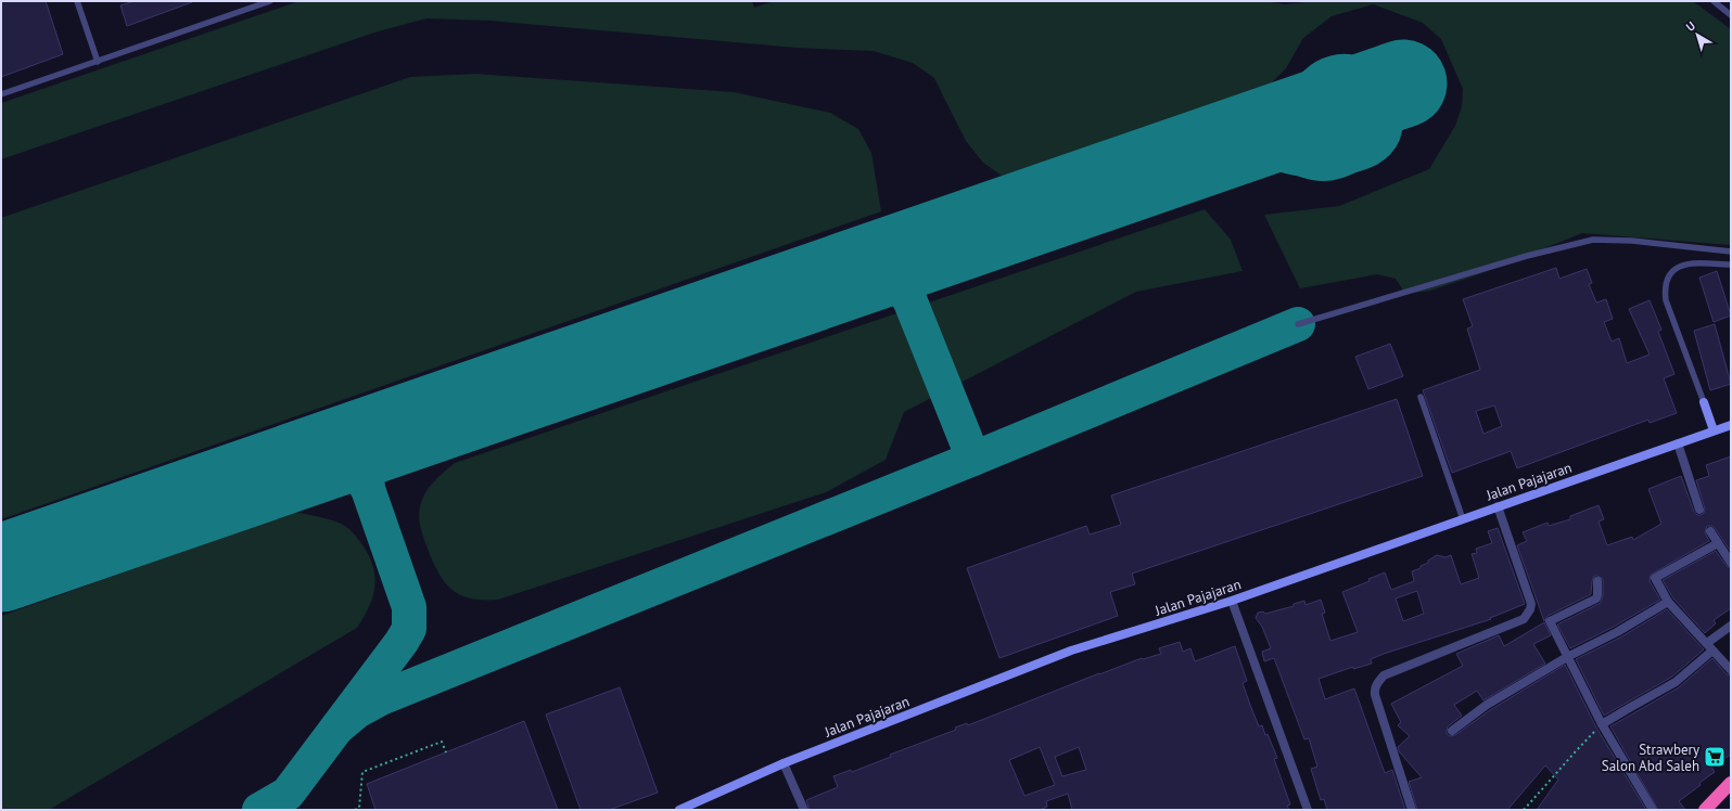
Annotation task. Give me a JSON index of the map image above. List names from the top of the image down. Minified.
{"streets":{"main road":["Jalan Pajajaran"]},"places":{"supermarket":["Strawbery Salon Abd Saleh"]},"north":"top left"}
